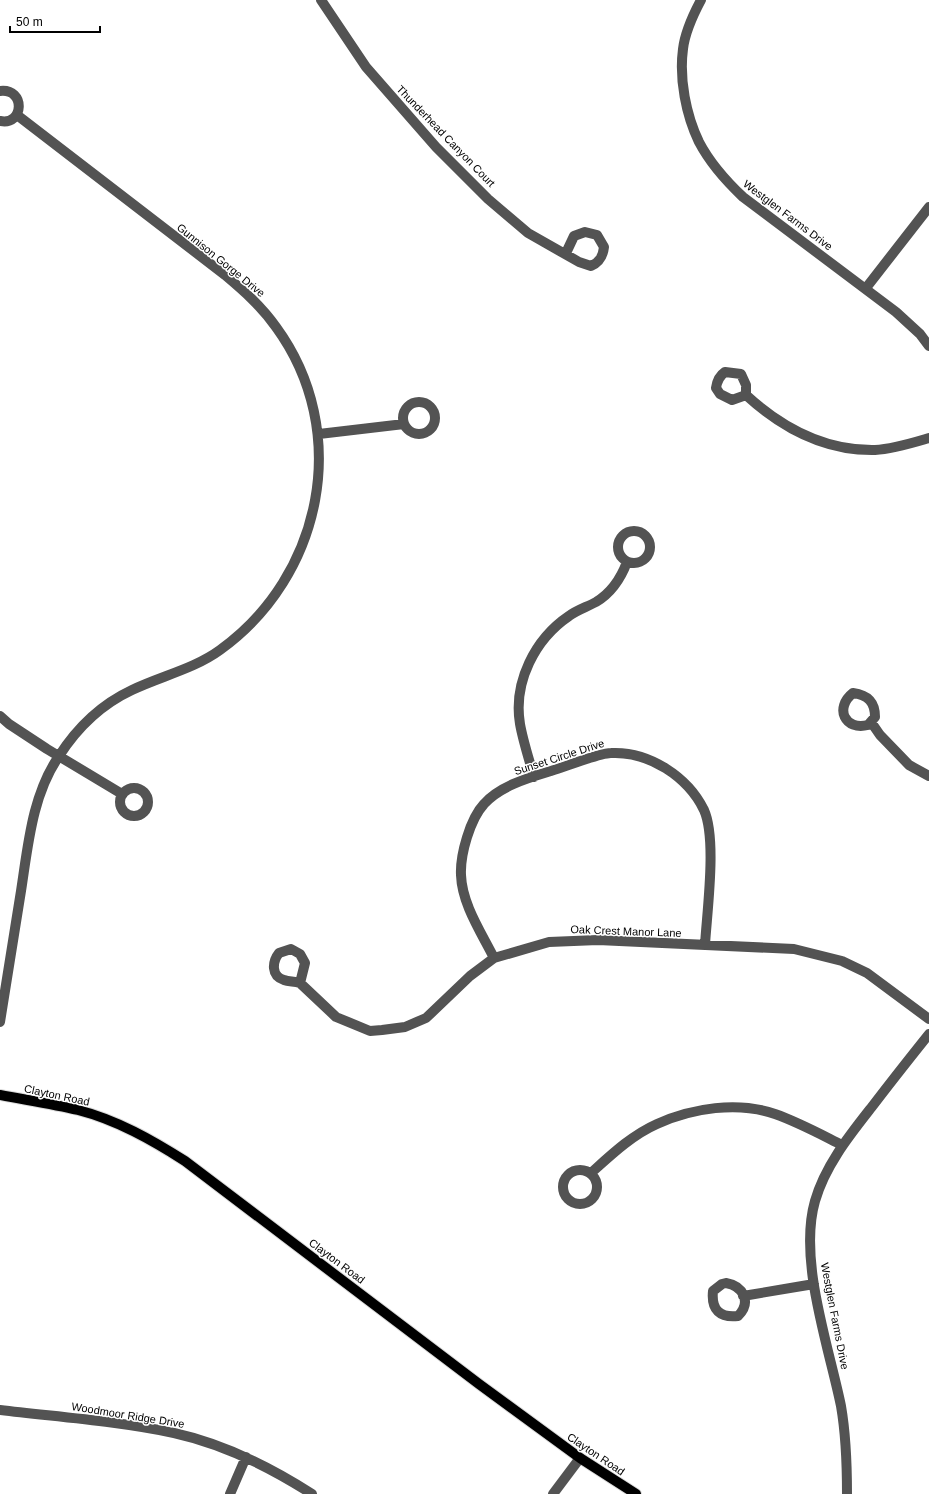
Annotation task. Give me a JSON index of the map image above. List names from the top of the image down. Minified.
{"streets":{"main road":["Clayton Road"],"street":["Thunderhead Canyon Court","Westglen Farms Drive","Gunnison Gorge Drive","Sunset Circle Drive","Oak Crest Manor Lane","Woodmoor Ridge Drive"]},"crossings":[["Sunset Circle Drive","Oak Crest Manor Lane"]],"scale_bar":"50 m"}
